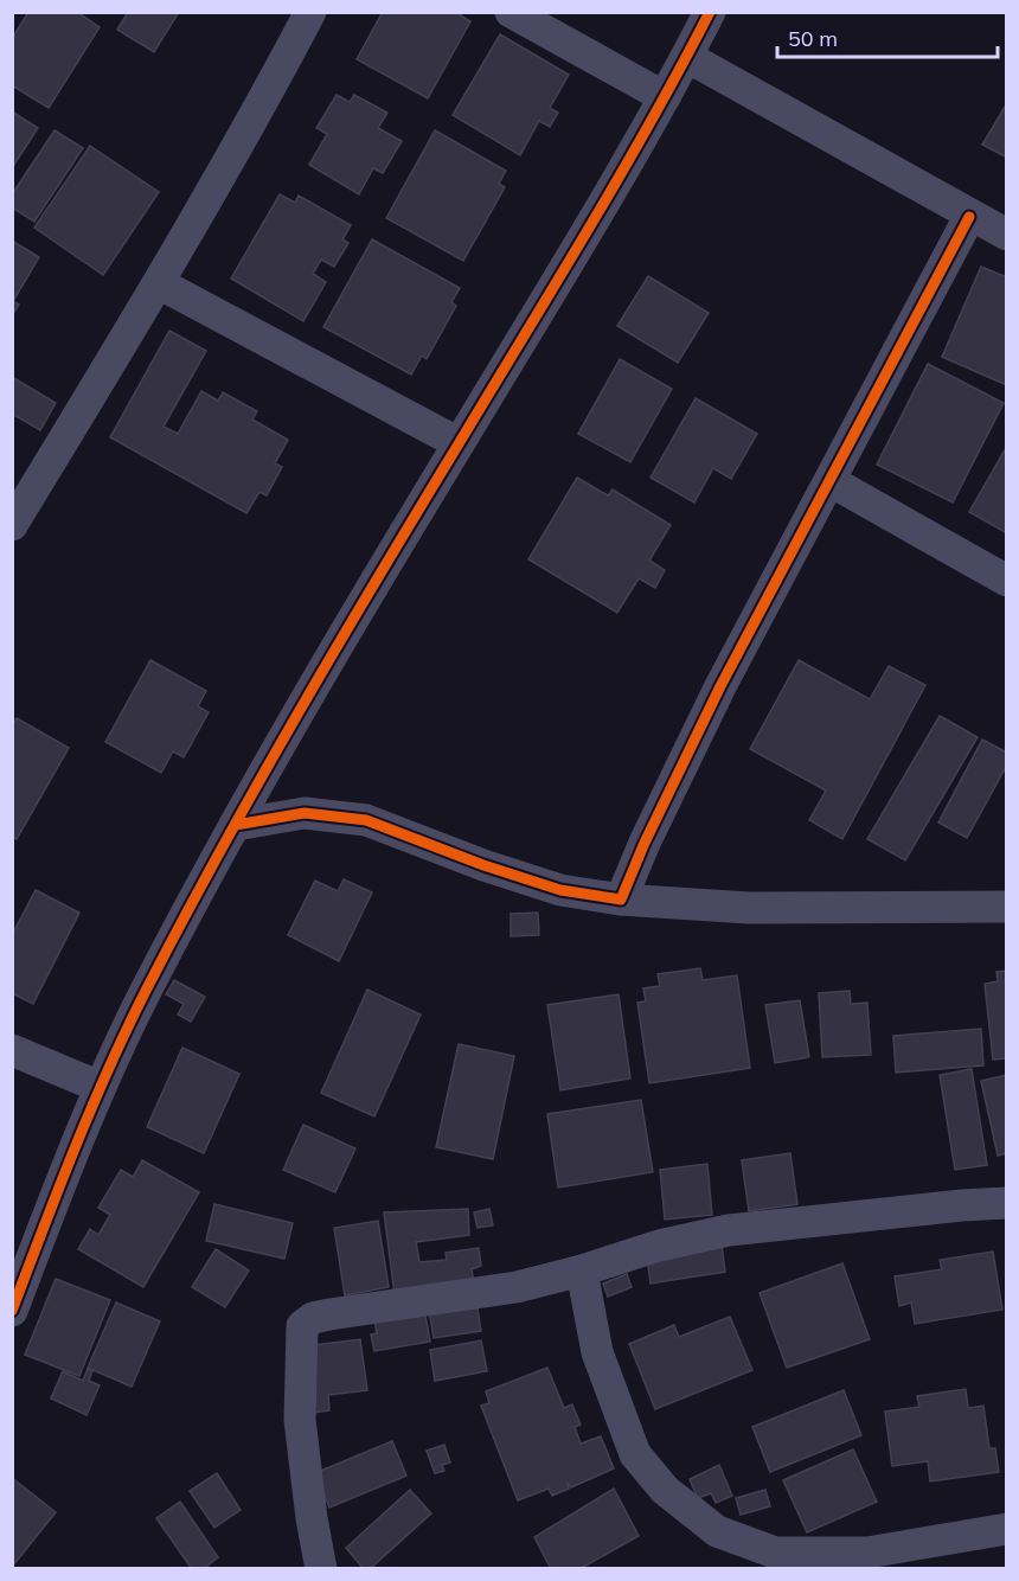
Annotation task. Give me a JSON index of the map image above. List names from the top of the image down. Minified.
{"scale_bar":"50 m"}
